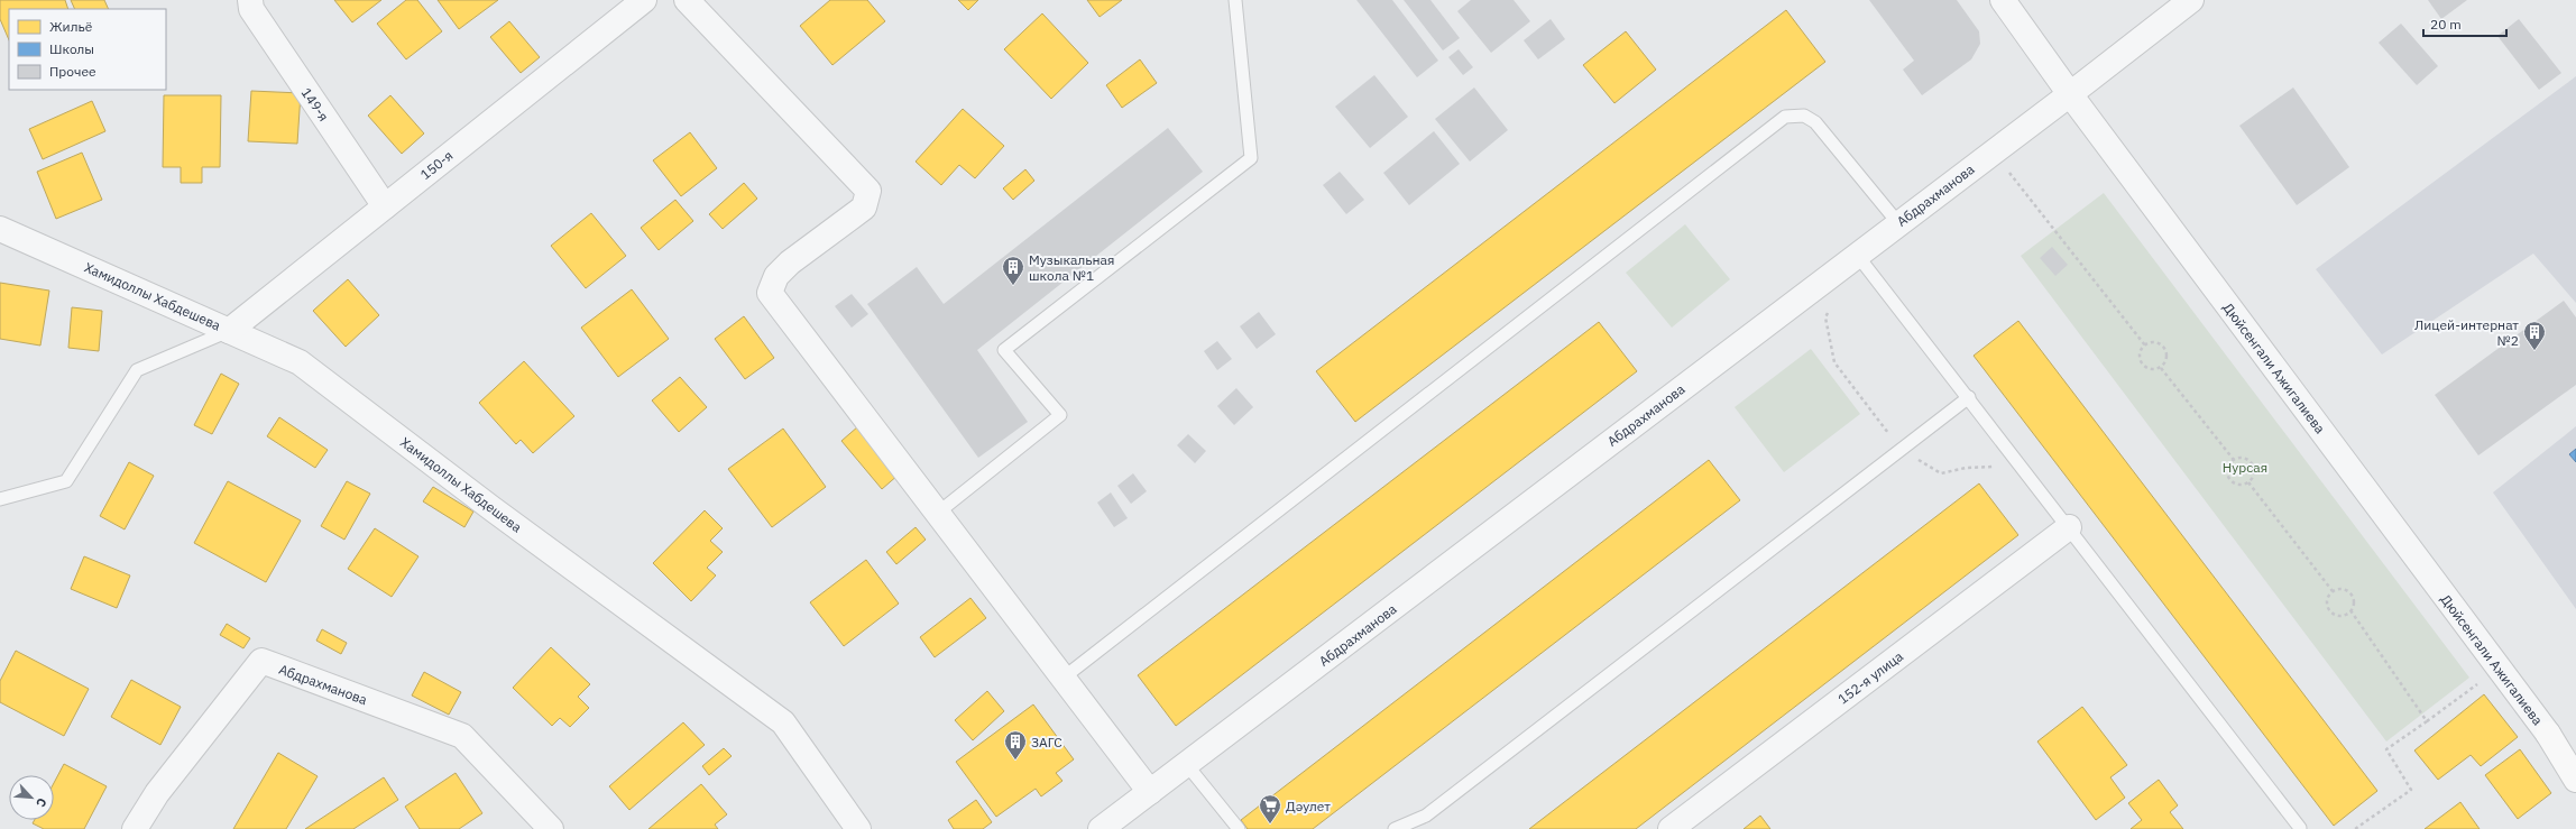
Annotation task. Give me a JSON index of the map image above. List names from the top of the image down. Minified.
{"streets":{"street":["149-я","150-я","Абдрахманова","Хамидоллы Хабдешева","Дюйсенгали Ажигалиева","152-я улица"]},"crossings":[["149-я","150-я"],["150-я","Хамидоллы Хабдешева"],["Абдрахманова","Дюйсенгали Ажигалиева"]],"parks":["Нурсая"],"places":{"building":["Музыкальная школа №1","Лицей-интернат №2","ЗАГС"],"supermarket":["Дәулет"]},"legend":["Жильё","Школы","Прочее"],"scale_bar":"20 m","north":"bottom right"}
